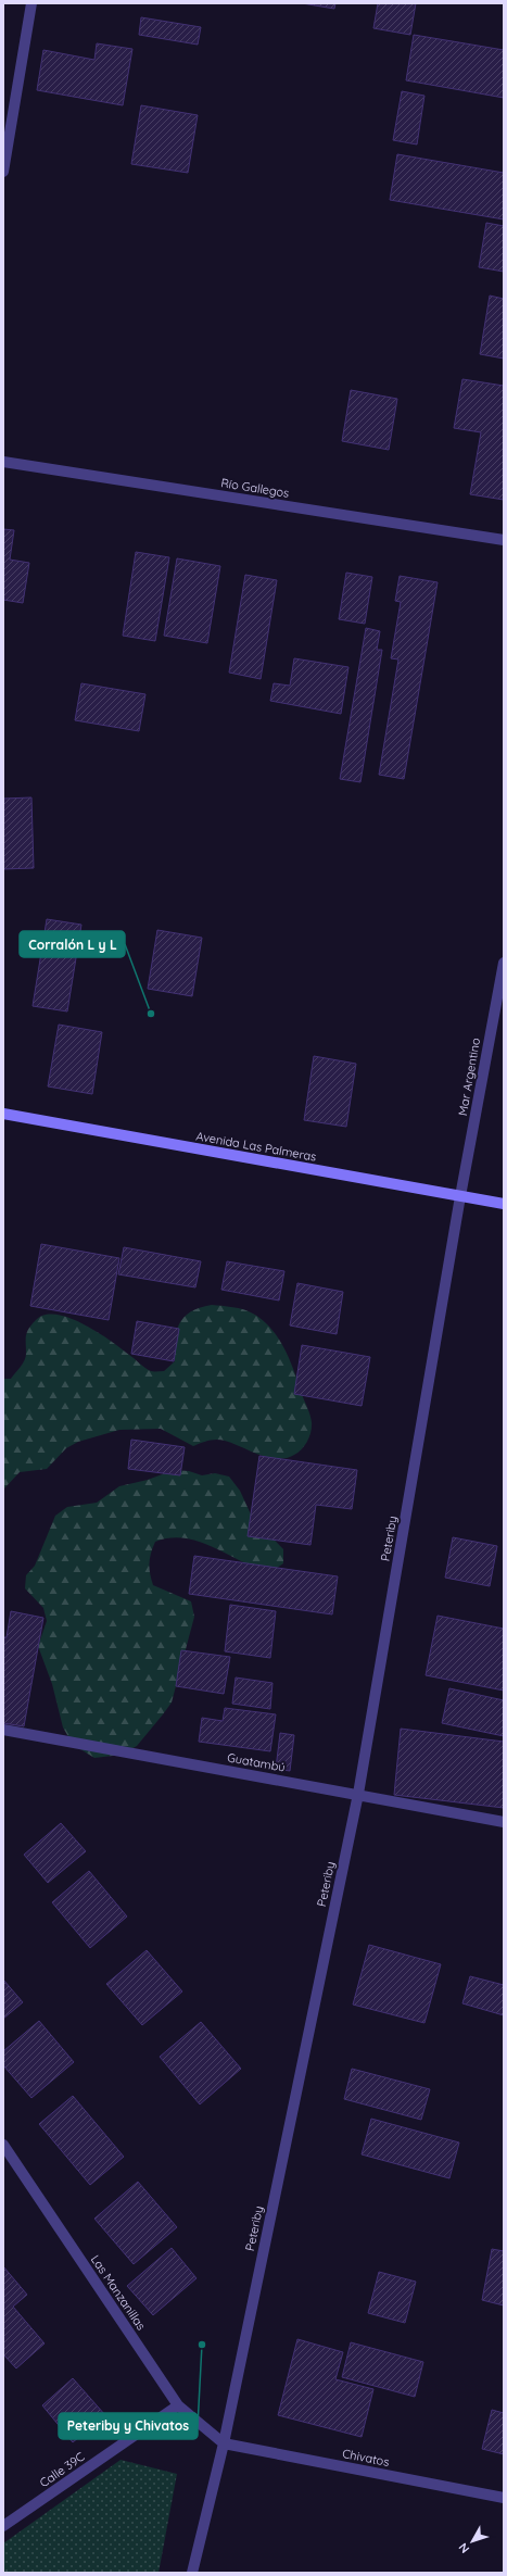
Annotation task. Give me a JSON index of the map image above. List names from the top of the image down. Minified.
{"streets":{"main road":["Avenida Las Palmeras"],"street":["Río Gallegos","Mar Argentino","Peteriby","Guatambú","Las Manzanillas","Chivatos","Calle 39C"]},"crossings":[["Mar Argentino","Avenida Las Palmeras"],["Mar Argentino","Peteriby"],["Avenida Las Palmeras","Peteriby"],["Peteriby","Guatambú"],["Peteriby","Las Manzanillas"],["Peteriby","Chivatos"],["Las Manzanillas","Chivatos"],["Las Manzanillas","Calle 39C"]],"places":["Corralón L y L","Peteriby y Chivatos"],"north":"bottom left"}
